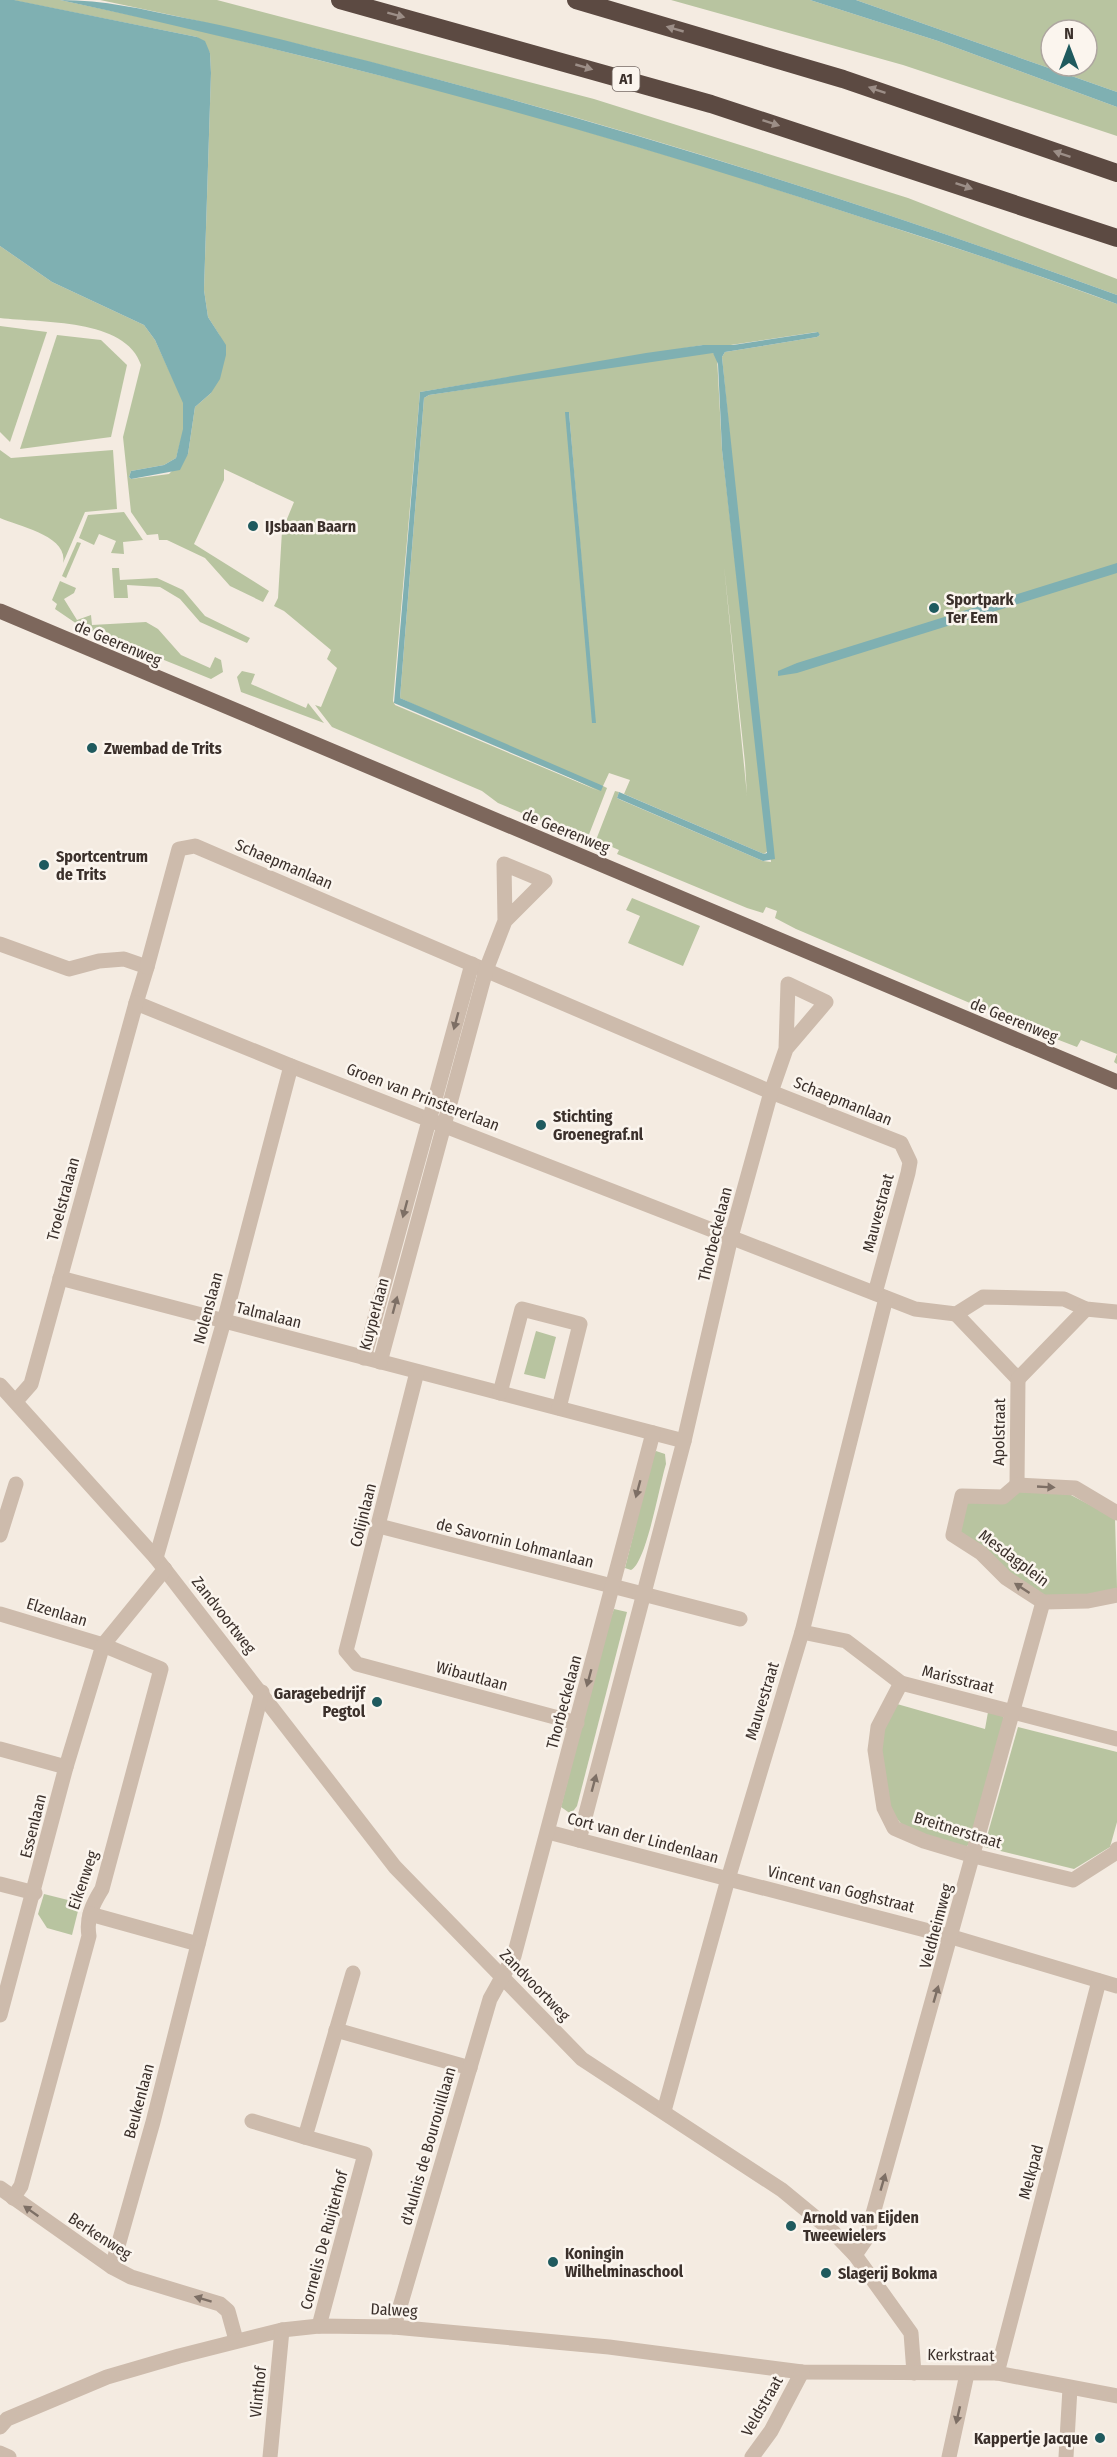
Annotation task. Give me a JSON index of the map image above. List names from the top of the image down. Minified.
{"streets":{"highway":["A1"],"main road":["de Geerenweg"],"street":["Schaepmanlaan","Groen van Prinstererlaan","Troelstralaan","Mauvestraat","Thorbeckelaan","Nolenslaan","Kuyperlaan","Talmalaan","Apolstraat","Colijnlaan","de Savornin Lohmanlaan","Mesdagplein","Elzenlaan","Zandvoortweg","Wibautlaan","Marisstraat","Essenlaan","Breitnerstraat","Cort van der Lindenlaan","Eikenweg","Vincent van Goghstraat","Veldheimweg","Beukenlaan","d'Aulnis de Bourouilllaan","Melkpad","Berkenweg","Cornelis De Ruijterhof","Dalweg","Kerkstraat","Vlinthof","Veldstraat"]},"crossings":[["Schaepmanlaan","Mauvestraat"],["Schaepmanlaan","Thorbeckelaan"],["Schaepmanlaan","Kuyperlaan"],["Groen van Prinstererlaan","Troelstralaan"],["Groen van Prinstererlaan","Mauvestraat"],["Groen van Prinstererlaan","Thorbeckelaan"],["Groen van Prinstererlaan","Nolenslaan"],["Groen van Prinstererlaan","Kuyperlaan"],["Groen van Prinstererlaan","Apolstraat"],["Troelstralaan","Talmalaan"],["Troelstralaan","Zandvoortweg"],["Mauvestraat","Zandvoortweg"],["Mauvestraat","Marisstraat"],["Mauvestraat","Cort van der Lindenlaan"],["Mauvestraat","Vincent van Goghstraat"],["Thorbeckelaan","de Savornin Lohmanlaan"],["Thorbeckelaan","Zandvoortweg"],["Thorbeckelaan","Wibautlaan"],["Thorbeckelaan","Cort van der Lindenlaan"],["Thorbeckelaan","d'Aulnis de Bourouilllaan"],["Nolenslaan","Talmalaan"],["Nolenslaan","Zandvoortweg"],["Kuyperlaan","Talmalaan"],["Apolstraat","Mesdagplein"],["Colijnlaan","de Savornin Lohmanlaan"],["Colijnlaan","Wibautlaan"],["Mesdagplein","Veldheimweg"],["Elzenlaan","Essenlaan"],["Elzenlaan","Eikenweg"],["Zandvoortweg","Veldheimweg"],["Zandvoortweg","Beukenlaan"],["Zandvoortweg","d'Aulnis de Bourouilllaan"],["Zandvoortweg","Kerkstraat"],["Marisstraat","Breitnerstraat"],["Marisstraat","Veldheimweg"],["Essenlaan","Eikenweg"],["Breitnerstraat","Veldheimweg"],["Cort van der Lindenlaan","Vincent van Goghstraat"],["Eikenweg","Berkenweg"],["Vincent van Goghstraat","Veldheimweg"],["Vincent van Goghstraat","Melkpad"],["Beukenlaan","Berkenweg"],["d'Aulnis de Bourouilllaan","Dalweg"],["Melkpad","Kerkstraat"],["Berkenweg","Dalweg"],["Cornelis De Ruijterhof","Dalweg"],["Dalweg","Kerkstraat"],["Dalweg","Vlinthof"],["Dalweg","Veldstraat"],["Kerkstraat","Veldstraat"]],"one_way":["Veldheimweg","Berkenweg"],"places":["IJsbaan Baarn","Sportpark Ter Eem","Zwembad de Trits","Sportcentrum de Trits","Stichting Groenegraf.nl","Garagebedrijf Pegtol","Arnold van Eijden Tweewielers","Koningin Wilhelminaschool","Slagerij Bokma","Kappertje Jacque"],"north":"top"}
